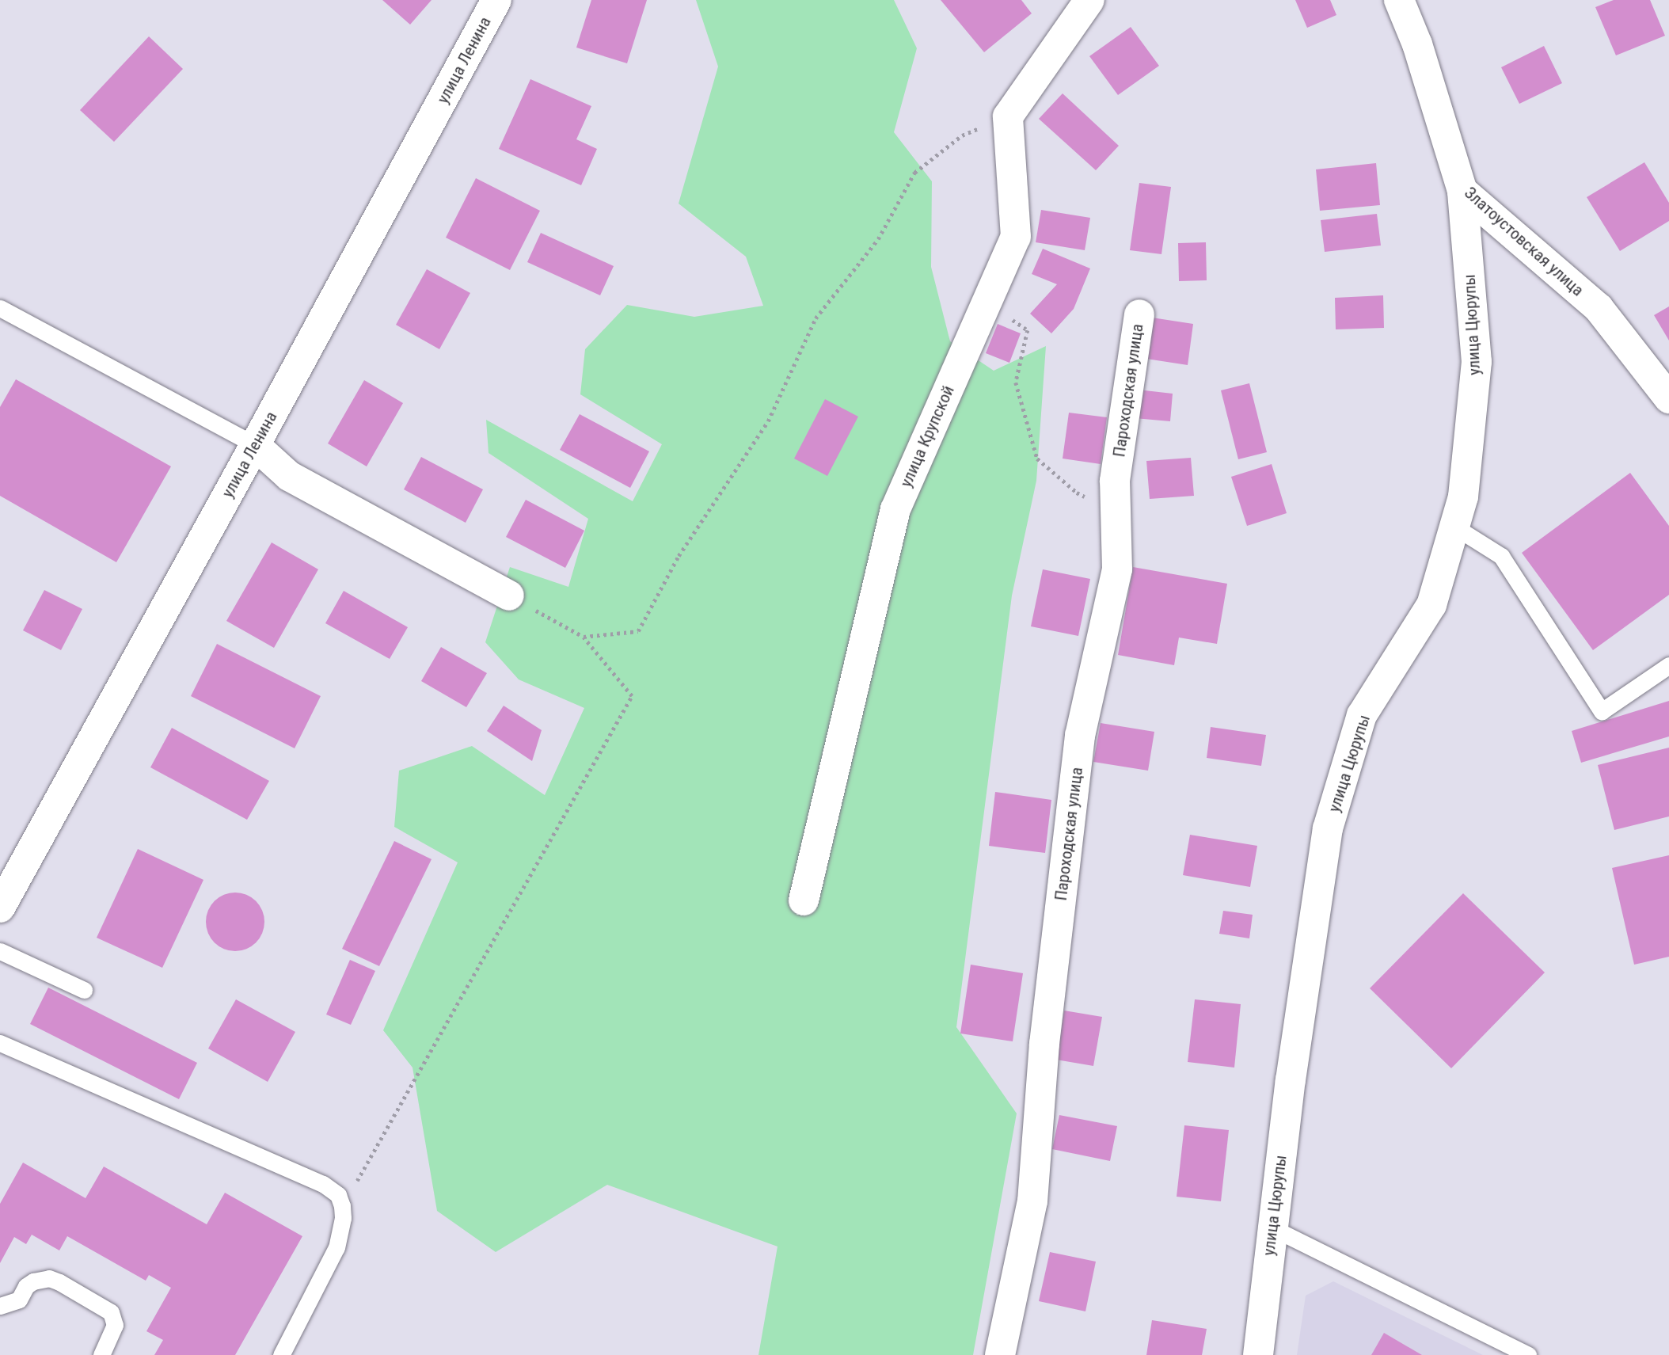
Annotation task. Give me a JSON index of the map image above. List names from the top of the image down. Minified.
{"streets":{"street":["улица Ленина","Златоустовская улица","улица Цюрупы","Пароходская улица","улица Крупской"]},"crossings":[["Златоустовская улица","улица Цюрупы"]]}
